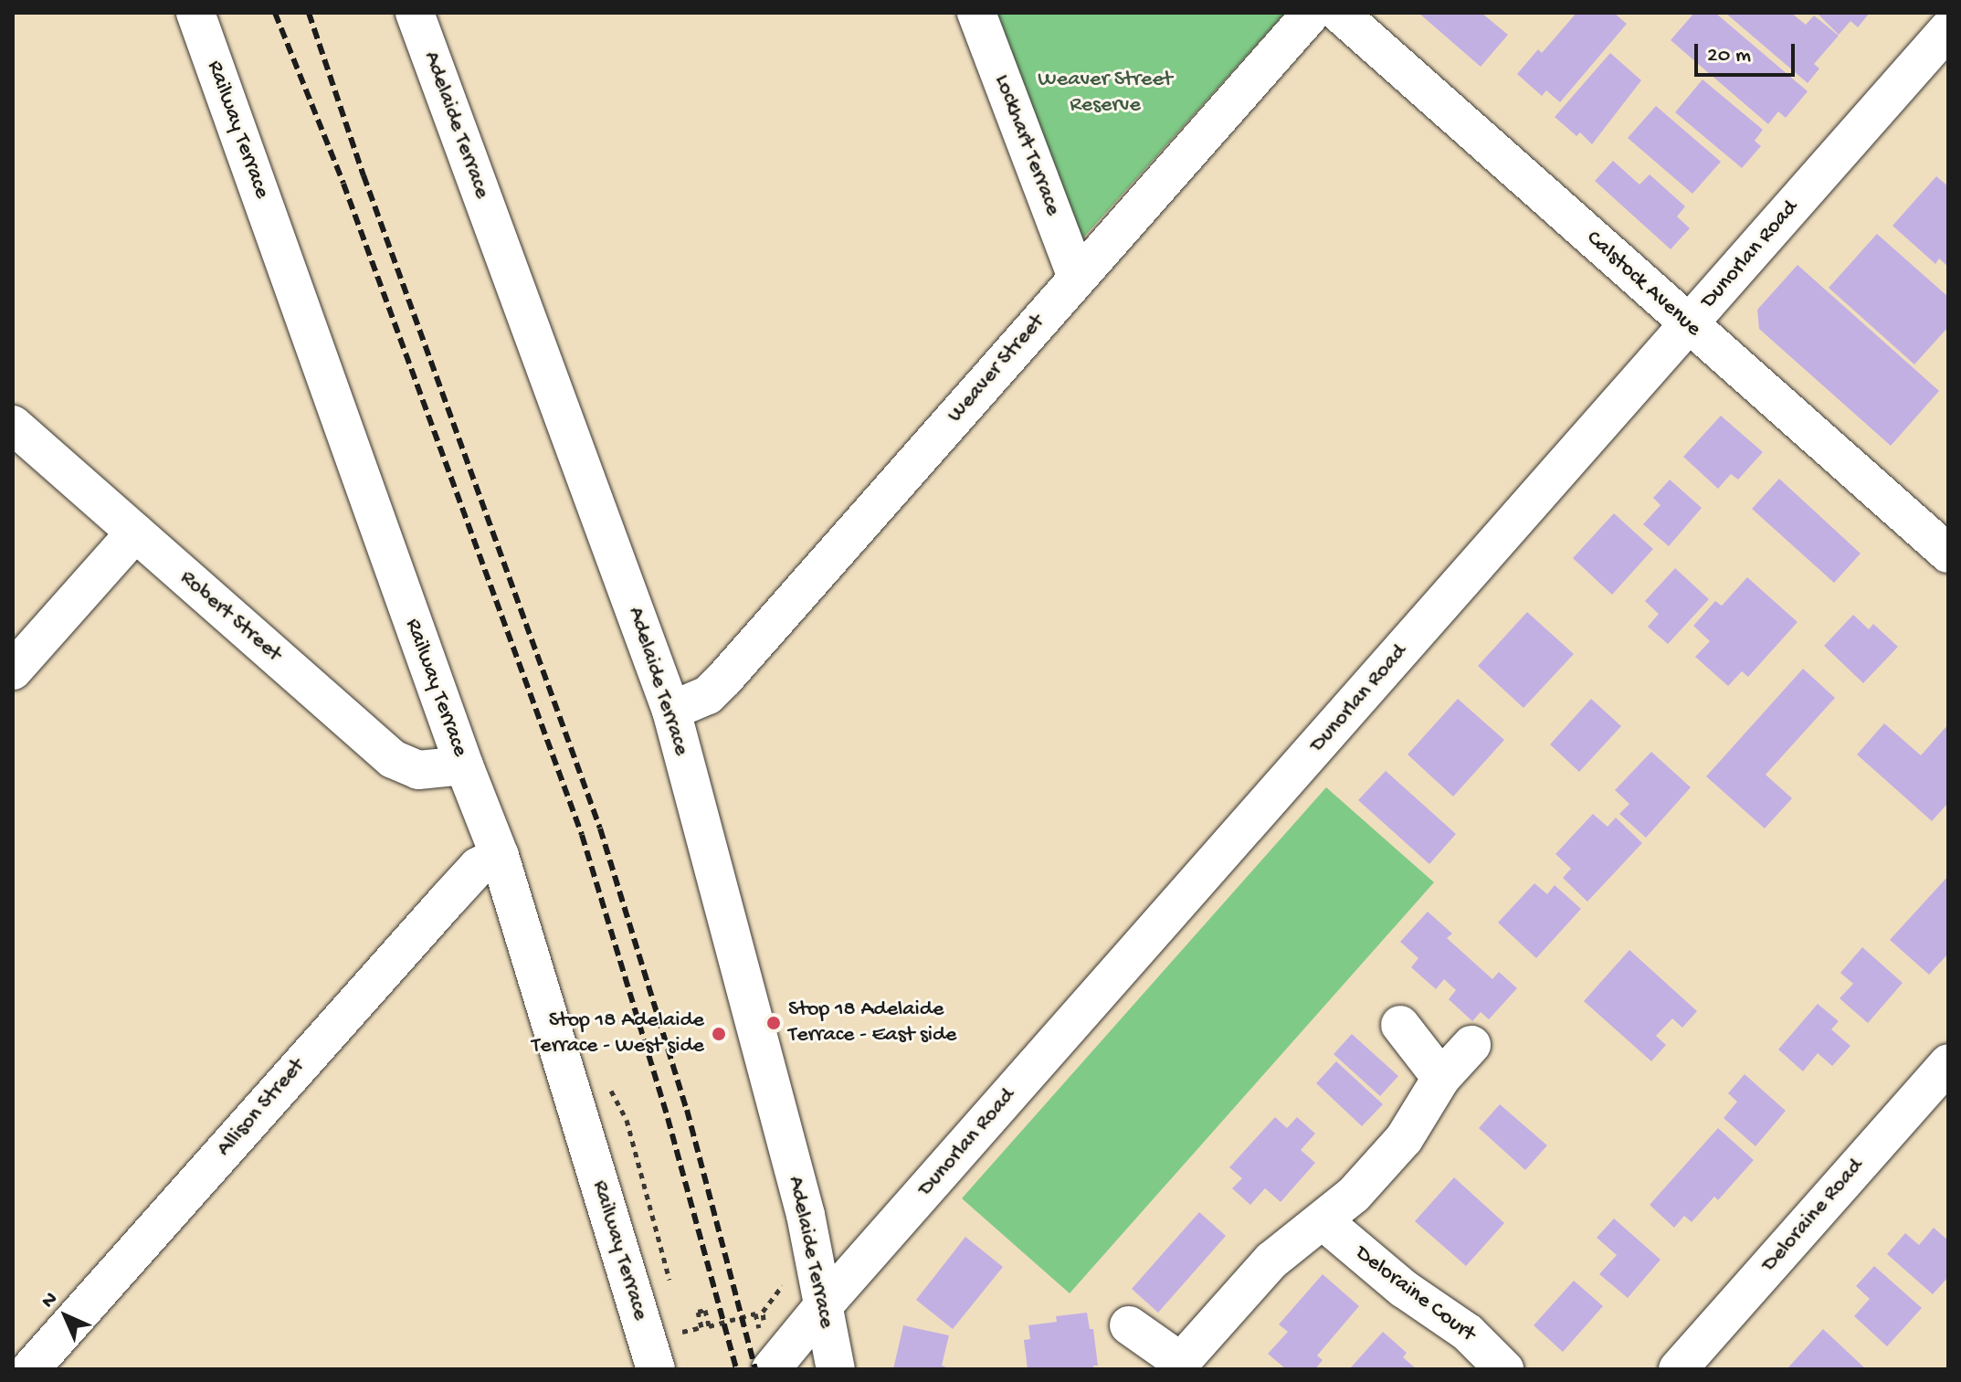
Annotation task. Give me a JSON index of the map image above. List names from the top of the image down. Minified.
{"streets":{"street":["Adelaide Terrace","Railway Terrace","Lockhart Terrace","Dunorlan Road","Calstock Avenue","Weaver Street","Robert Street","Allison Street","Deloraine Road","Deloraine Court"]},"crossings":[["Adelaide Terrace","Dunorlan Road"],["Adelaide Terrace","Weaver Street"],["Railway Terrace","Robert Street"],["Railway Terrace","Allison Street"],["Lockhart Terrace","Weaver Street"],["Dunorlan Road","Calstock Avenue"]],"parks":["Weaver Street Reserve"],"places":["Stop 18 Adelaide Terrace - East side","Stop 18 Adelaide Terrace - West side"],"scale_bar":"20 m","north":"top left"}
